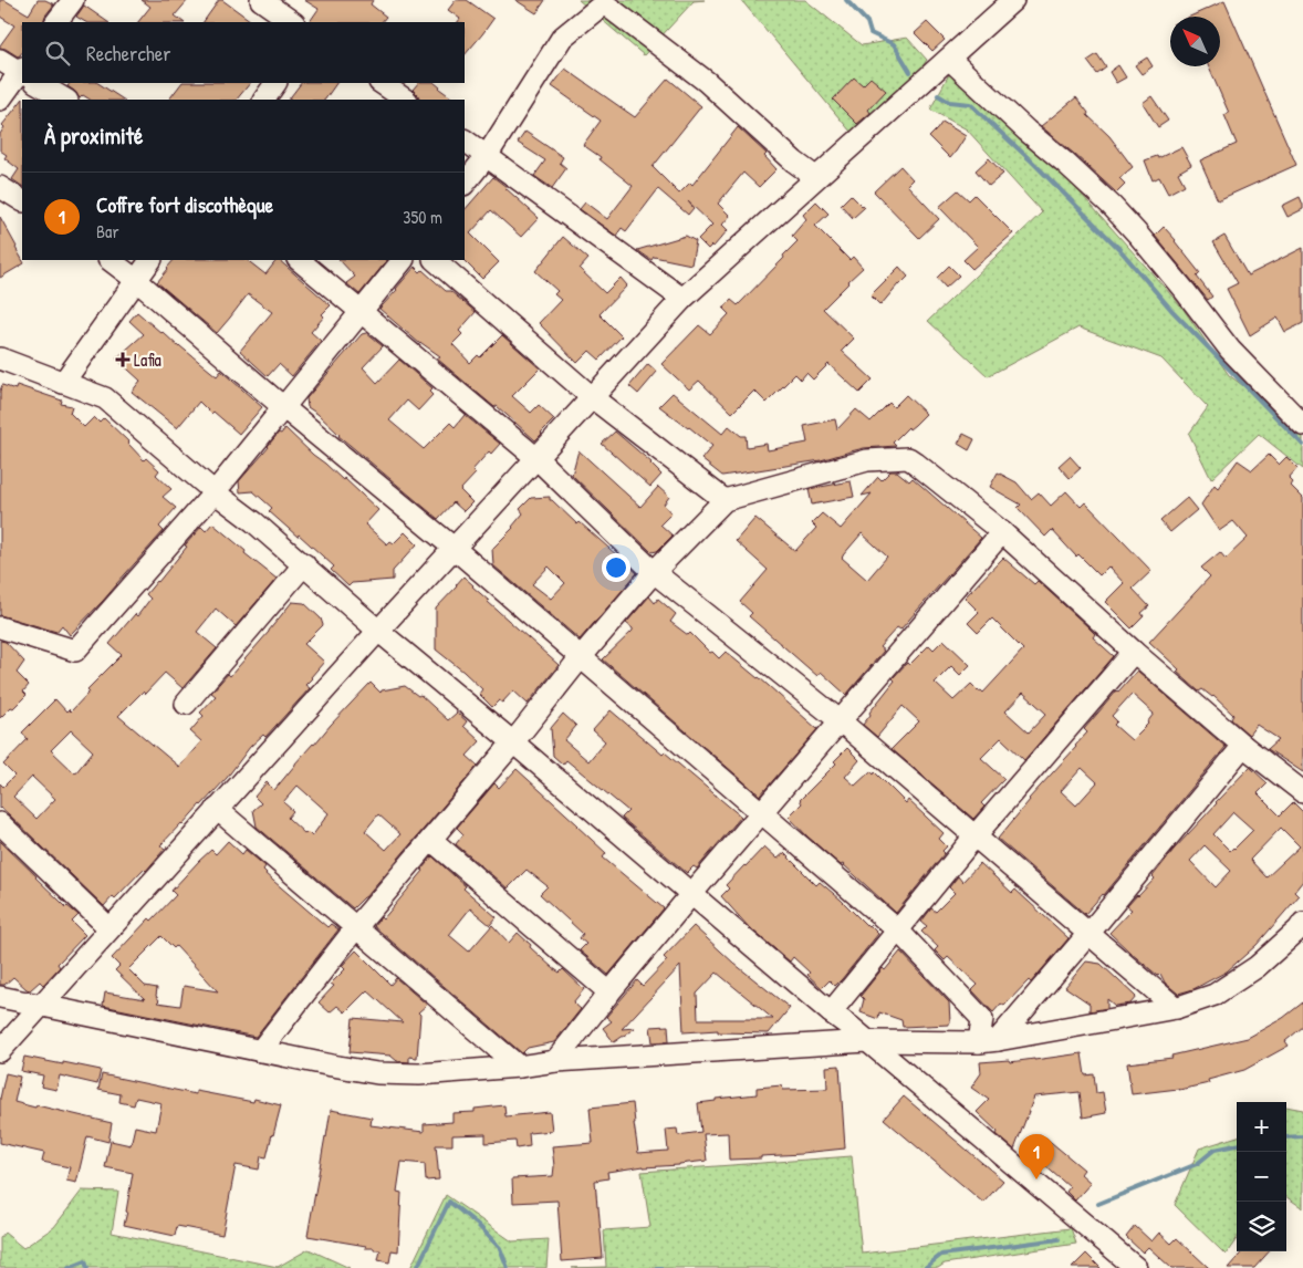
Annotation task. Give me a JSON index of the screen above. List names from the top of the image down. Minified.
{"places":{"health":["Lafia"]},"north":"top left","page":{"search":"Rechercher","heading":"À proximité","list":[{"mark":"1","name":"Coffre fort discothèque","note":"Bar","value":"350 m"}],"map_buttons":["+","−"],"pins":"1"}}
